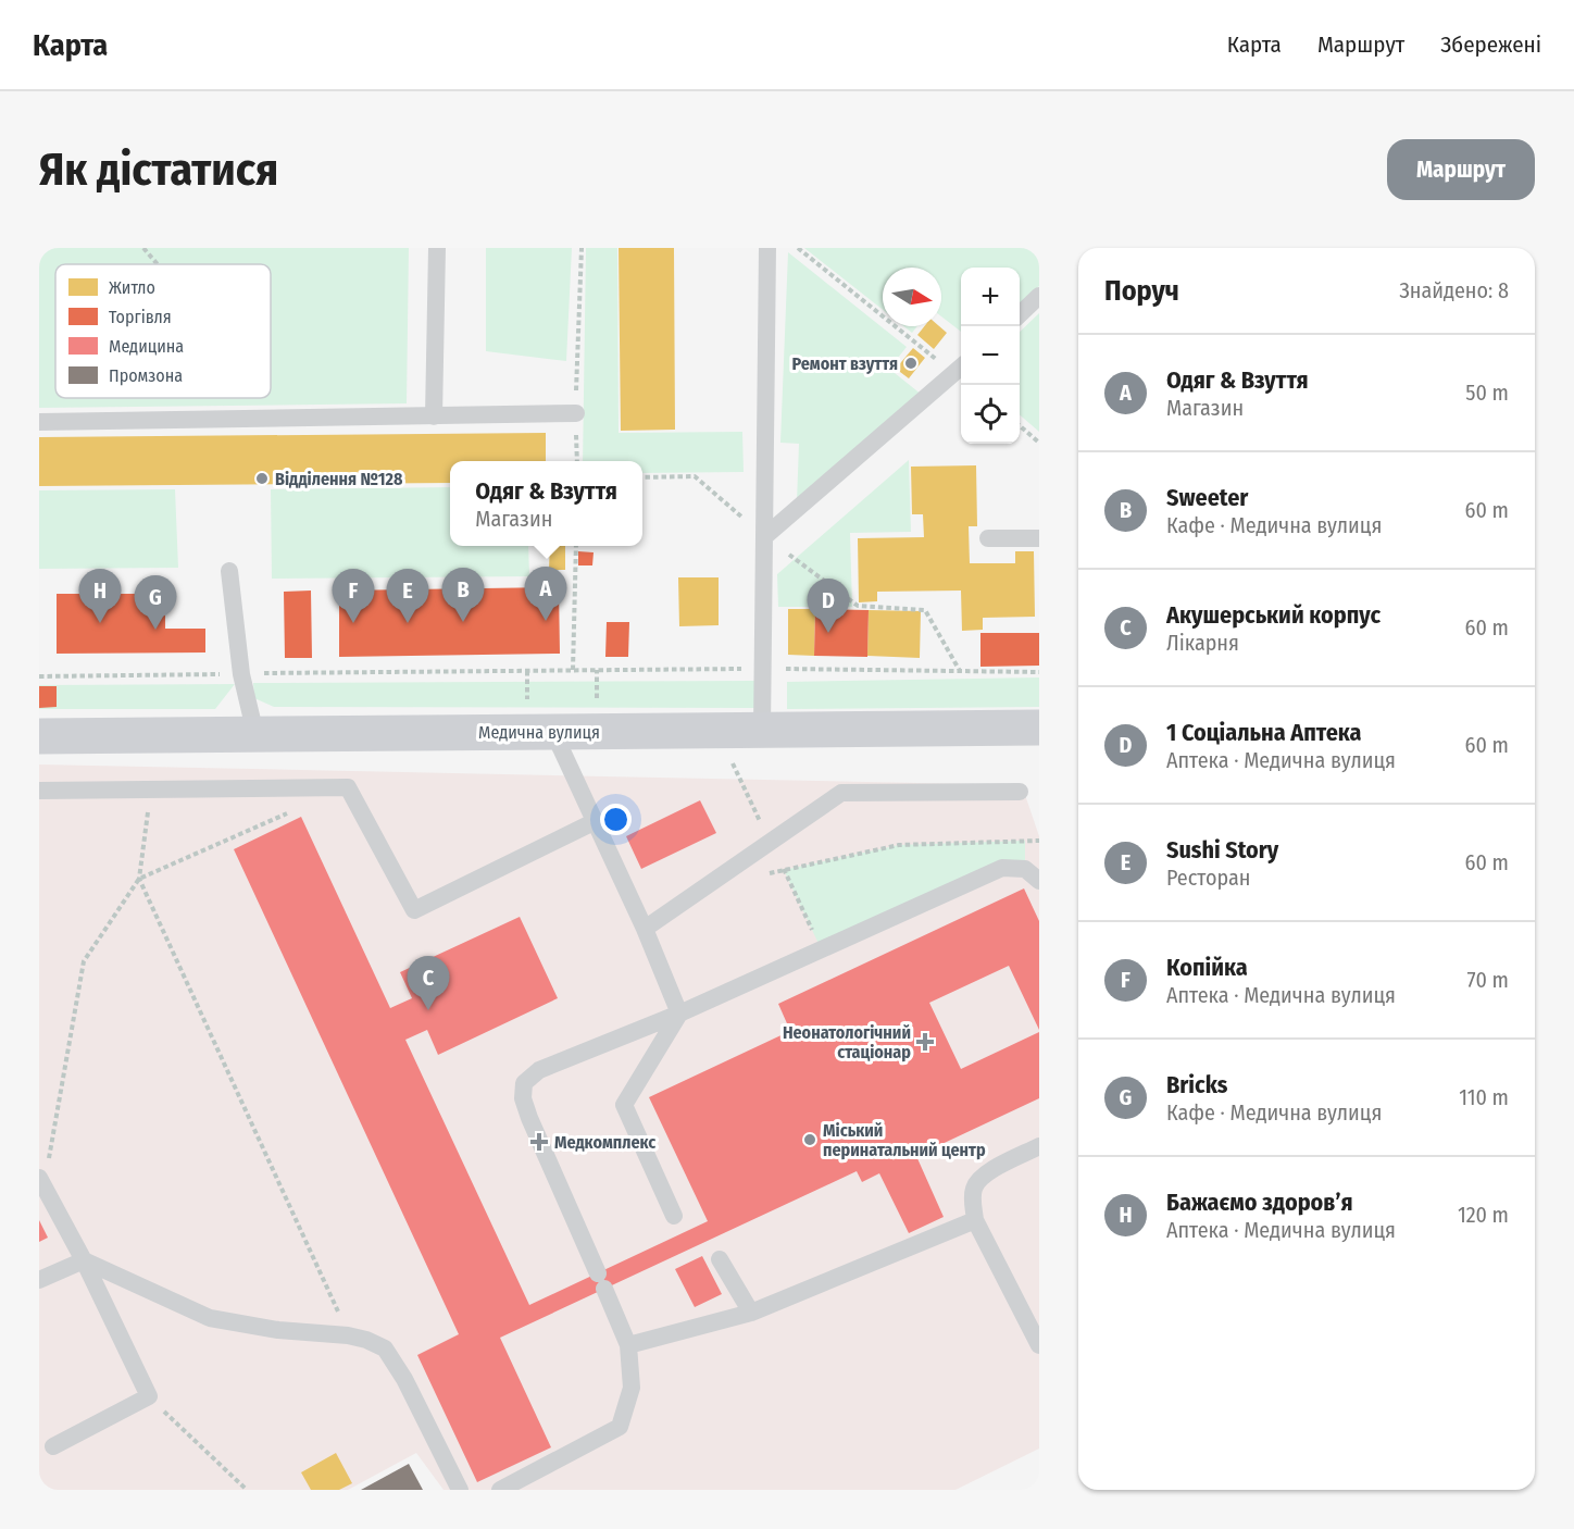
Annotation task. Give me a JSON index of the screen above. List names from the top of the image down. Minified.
{"streets":{"street":["Медична вулиця"]},"places":{"other":["Ремонт взуття","Відділення №128","Міський перинатальний центр"],"health":["Неонатологічний стаціонар","Медкомплекс"]},"legend":["Житло","Торгівля","Медицина","Промзона"],"north":"right","page":{"header":"Карта","nav":["Карта","Маршрут","Збережені"],"buttons":"Маршрут","title":"Як дістатися","heading":["Поруч","Знайдено: 8"],"map_buttons":["+","−"],"list":[{"mark":"A","name":"Одяг & Взуття","note":"Магазин","value":"50 m"},{"mark":"B","name":"Sweeter","note":"Кафе · Медична вулиця","value":"60 m"},{"mark":"C","name":"Акушерський корпус","note":"Лікарня","value":"60 m"},{"mark":"D","name":"1 Соціальна Аптека","note":"Аптека · Медична вулиця","value":"60 m"},{"mark":"E","name":"Sushi Story","note":"Ресторан","value":"60 m"},{"mark":"F","name":"Копійка","note":"Аптека · Медична вулиця","value":"70 m"},{"mark":"G","name":"Bricks","note":"Кафе · Медична вулиця","value":"110 m"},{"mark":"H","name":"Бажаємо здоровʼя","note":"Аптека · Медична вулиця","value":"120 m"}],"popup":["Одяг & Взуття","Магазин"],"pins":["A","B","E","F","H","G","D","C"]}}
